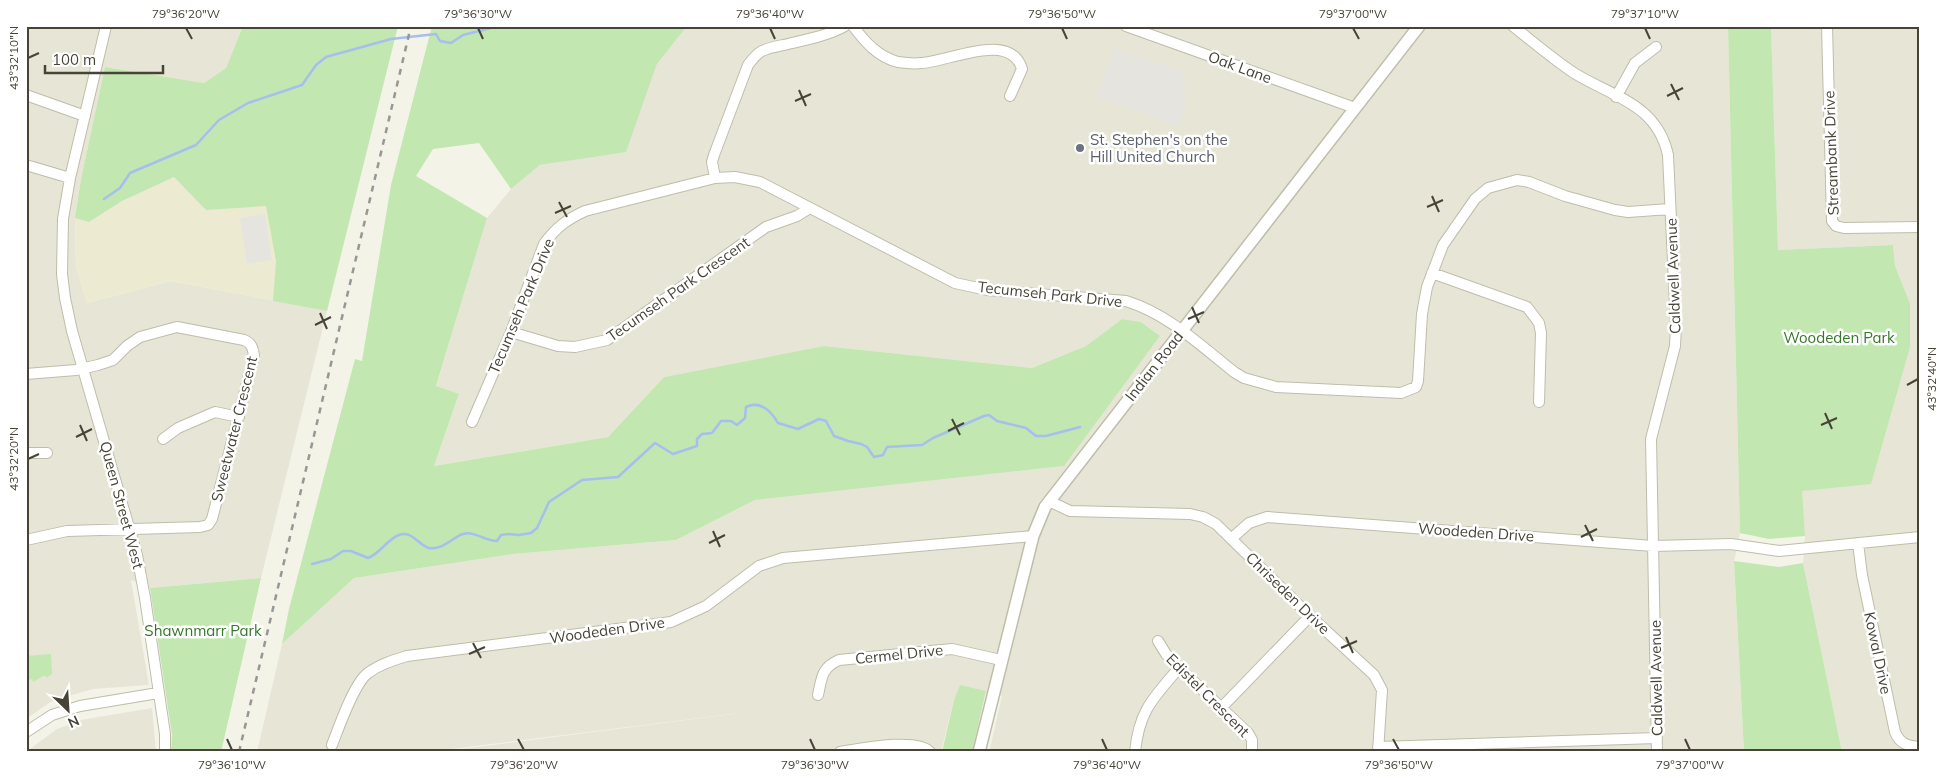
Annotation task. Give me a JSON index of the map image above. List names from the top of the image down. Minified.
{"streets":{"street":["Oak Lane","Streambank Drive","Caldwell Avenue","Tecumseh Park Crescent","Tecumseh Park Drive","Indian Road","Sweetwater Crescent","Queen Street West","Woodeden Drive","Chriseden Drive","Kowal Drive","Cermel Drive","Edistel Crescent"]},"crossings":[["Oak Lane","Indian Road"],["Caldwell Avenue","Tecumseh Park Drive"],["Caldwell Avenue","Woodeden Drive"],["Tecumseh Park Crescent","Tecumseh Park Drive"],["Tecumseh Park Drive","Indian Road"],["Indian Road","Woodeden Drive"],["Indian Road","Cermel Drive"],["Sweetwater Crescent","Queen Street West"],["Woodeden Drive","Chriseden Drive"],["Woodeden Drive","Kowal Drive"]],"parks":["Woodeden Park","Shawnmarr Park"],"places":["St. Stephen's on the Hill United Church"],"scale_bar":"100 m","north":"bottom right","coordinates":["79°36'20\"W","79°36'30\"W","79°36'40\"W","79°36'50\"W","79°37'00\"W","79°37'10\"W","43°32'10\"N","43°32'40\"N","43°32'20\"N","79°36'10\"W"]}
